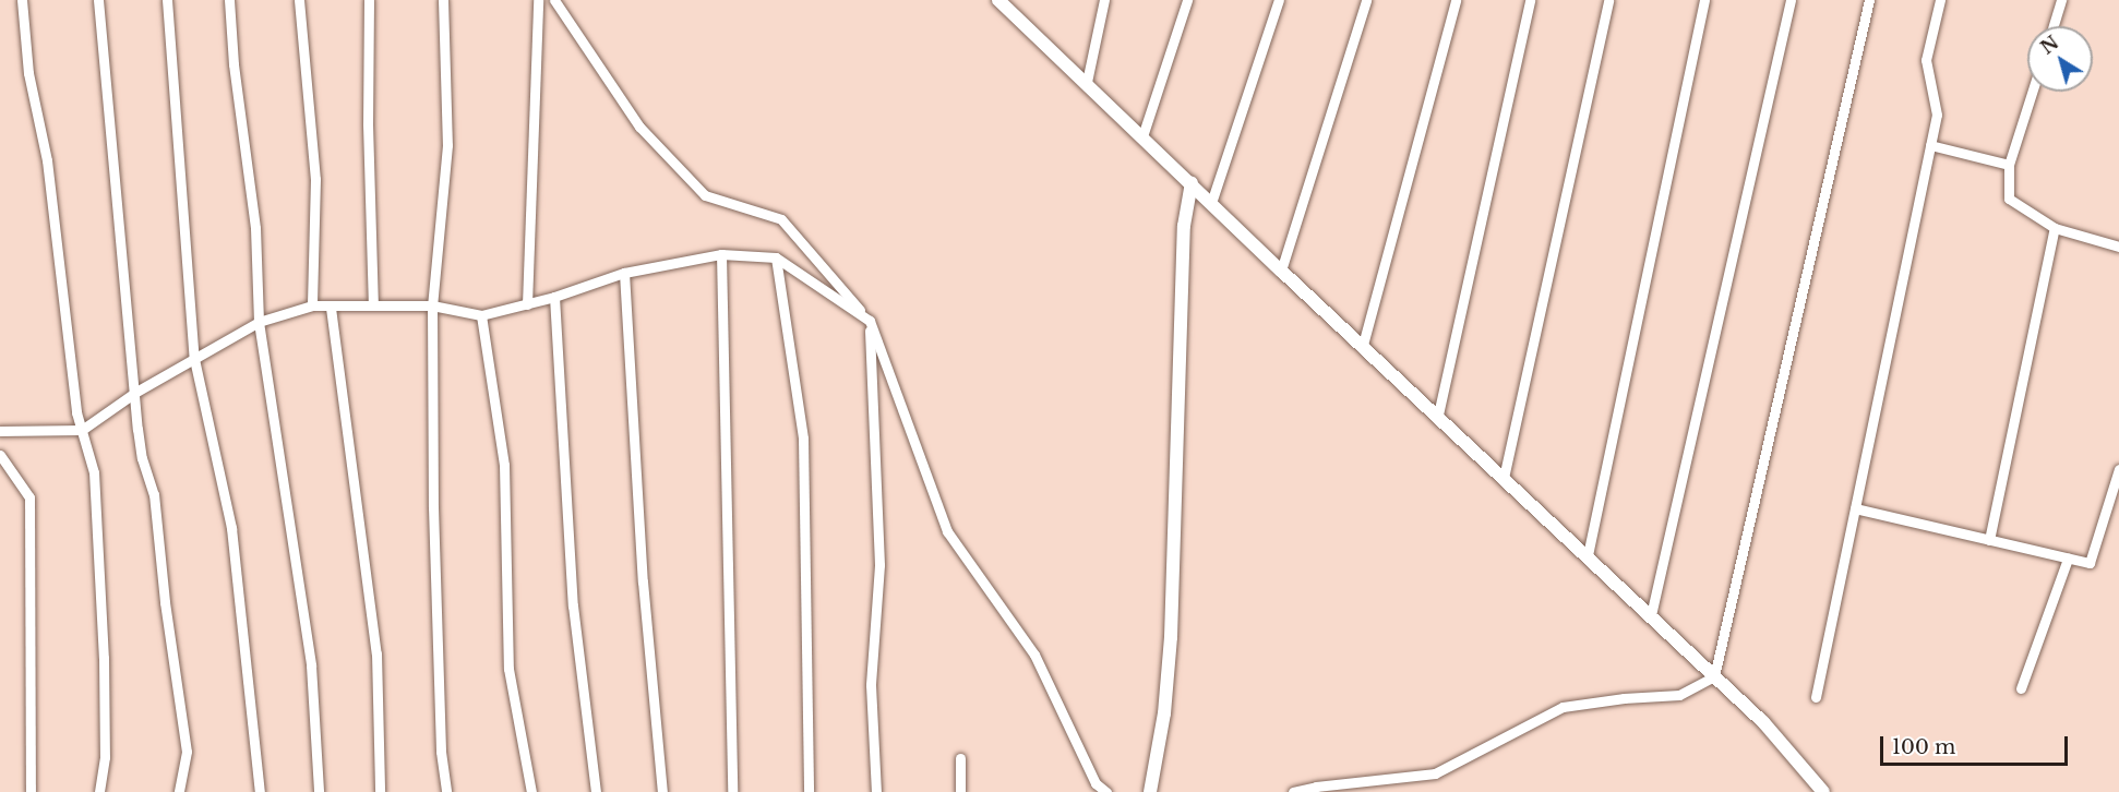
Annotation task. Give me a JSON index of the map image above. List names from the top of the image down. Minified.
{"scale_bar":"100 m","north":"top left"}
